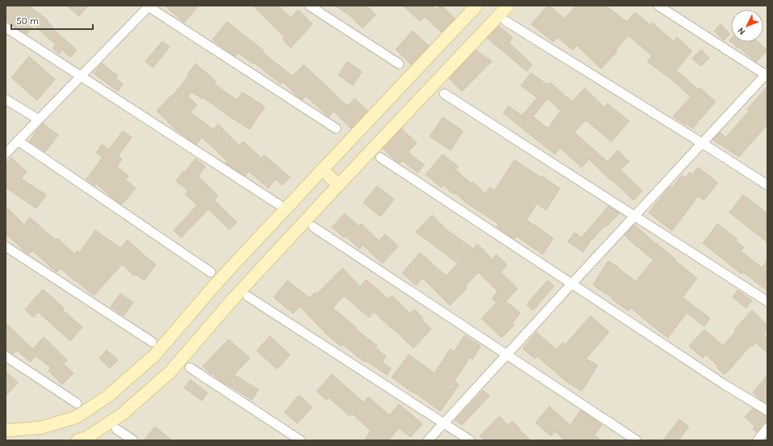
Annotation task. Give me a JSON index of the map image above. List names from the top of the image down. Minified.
{"scale_bar":"50 m","north":"bottom left"}
